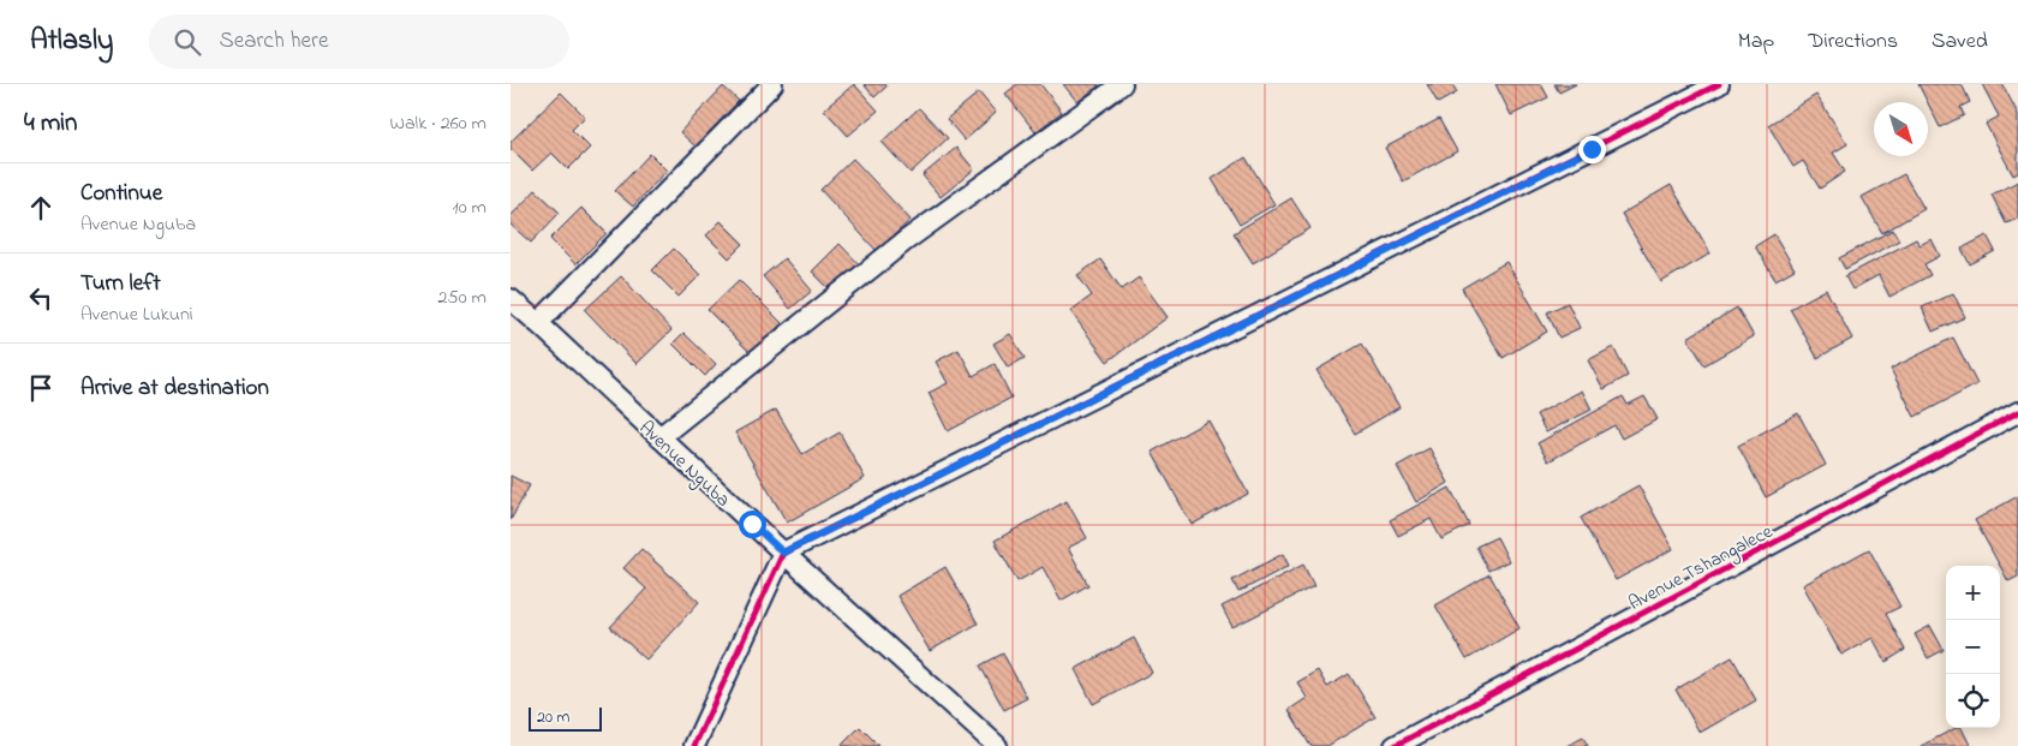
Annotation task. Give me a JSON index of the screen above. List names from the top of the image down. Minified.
{"streets":{"street":["Avenue Nguba","Avenue Tshangalece"]},"scale_bar":"20 m","north":"bottom right","page":{"header":"Atlasly","search":"Search here","nav":["Map","Directions","Saved"],"heading":["4 min","Walk · 260 m"],"list":[["Continue","Avenue Nguba","10 m"],["Turn left","Avenue Lukuni","250 m"],"Arrive at destination"],"map_buttons":["+","−"],"scale":"20 m"}}
